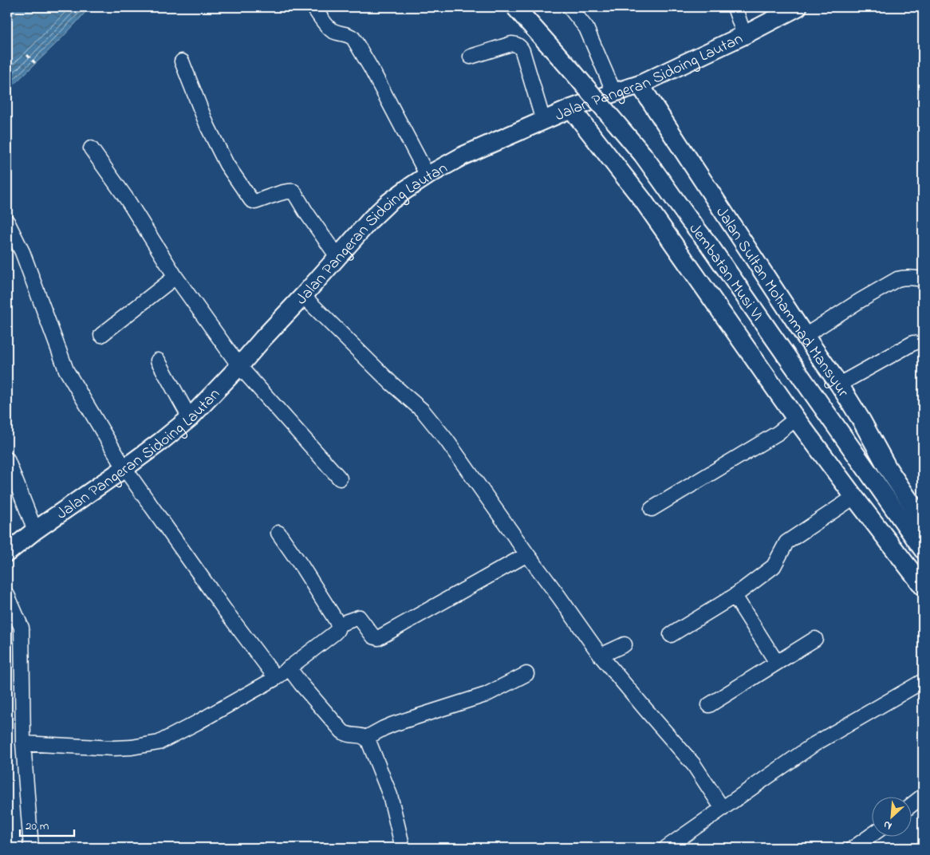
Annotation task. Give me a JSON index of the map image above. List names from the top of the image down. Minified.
{"streets":{"street":["Jalan Pangeran Sidoing Lautan","Jembatan Musi VI","Jalan Sultan Mohammad Mansyur"]},"crossings":[["Jalan Pangeran Sidoing Lautan","Jalan Sultan Mohammad Mansyur"]],"scale_bar":"20 m","north":"bottom left"}
